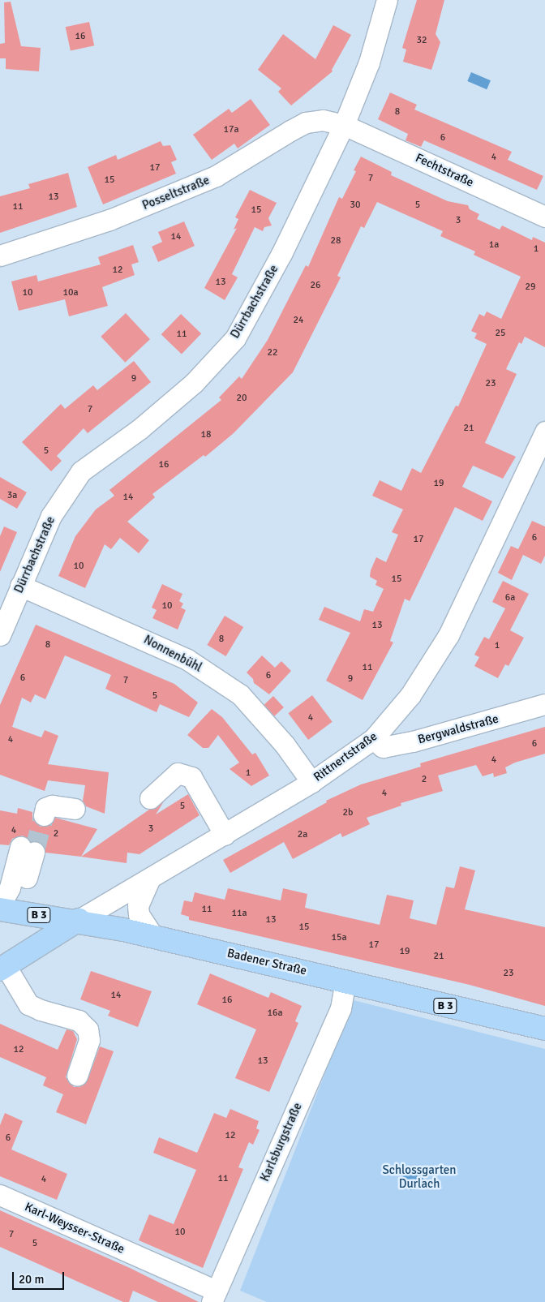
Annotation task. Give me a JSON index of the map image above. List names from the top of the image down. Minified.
{"streets":{"main road":["B 3","Badener Straße"],"street":["Fechtstraße","Posseltstraße","Dürrbachstraße","Nonnenbühl","Bergwaldstraße","Rittnertstraße","Karlsburgstraße","Karl-Weysser-Straße"]},"crossings":[["Fechtstraße","Posseltstraße"],["Fechtstraße","Dürrbachstraße"],["Posseltstraße","Dürrbachstraße"],["Dürrbachstraße","Nonnenbühl"],["Nonnenbühl","Rittnertstraße"],["Bergwaldstraße","Rittnertstraße"],["Rittnertstraße","B 3"],["Rittnertstraße","Badener Straße"],["B 3","Badener Straße"],["Badener Straße","Karlsburgstraße"],["Karlsburgstraße","Karl-Weysser-Straße"]],"parks":["Schlossgarten Durlach"],"house_numbers":["16","32","8","17a","6","4","17","7","15","13","30","5","11","15","3","14","28","1a","1","12","13","26","29","10","10a","24","25","11","22","9","23","20","7","21","18","5","16","19","3a","14","6","17","10","15","6a","10","13","8","8","1","11","6","6","9","7","5","4","4","6","4","1","2","4","5","2b","3","4","2","2a","11","11a","13","15","15a","17","19","21","23","14","16","16a","12","13","12","6","11","4","10","7","5"],"scale_bar":"20 m"}
